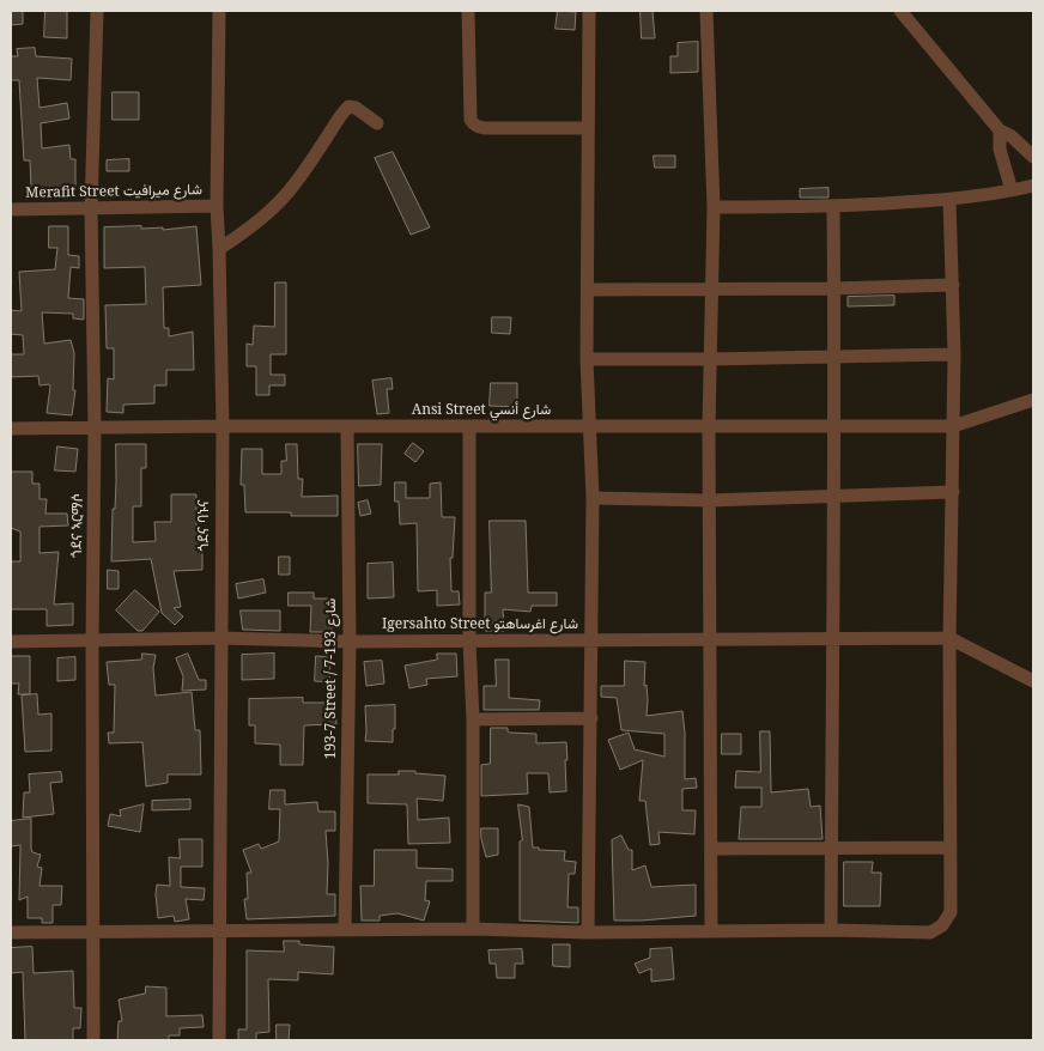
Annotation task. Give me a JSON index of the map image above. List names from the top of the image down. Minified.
{"streets":{"street":["Merafit Street شارع ميرافيت","Ansi Street شارع أنسي","ጎደና ኣርማሶ","ጎደና ባኑና","Igersahto Street شارع اغرساهتو","193-7 Street / شارع 193-7"]},"crossings":[["Merafit Street شارع ميرافيت","ጎደና ኣርማሶ"],["Merafit Street شارع ميرافيت","ጎደና ባኑና"],["Ansi Street شارع أنسي","ጎደና ኣርማሶ"],["Ansi Street شارع أنسي","ጎደና ባኑና"],["Ansi Street شارع أنسي","193-7 Street / شارع 193-7"],["ጎደና ኣርማሶ","Igersahto Street شارع اغرساهتو"],["ጎደና ባኑና","Igersahto Street شارع اغرساهتو"],["Igersahto Street شارع اغرساهتو","193-7 Street / شارع 193-7"]]}
